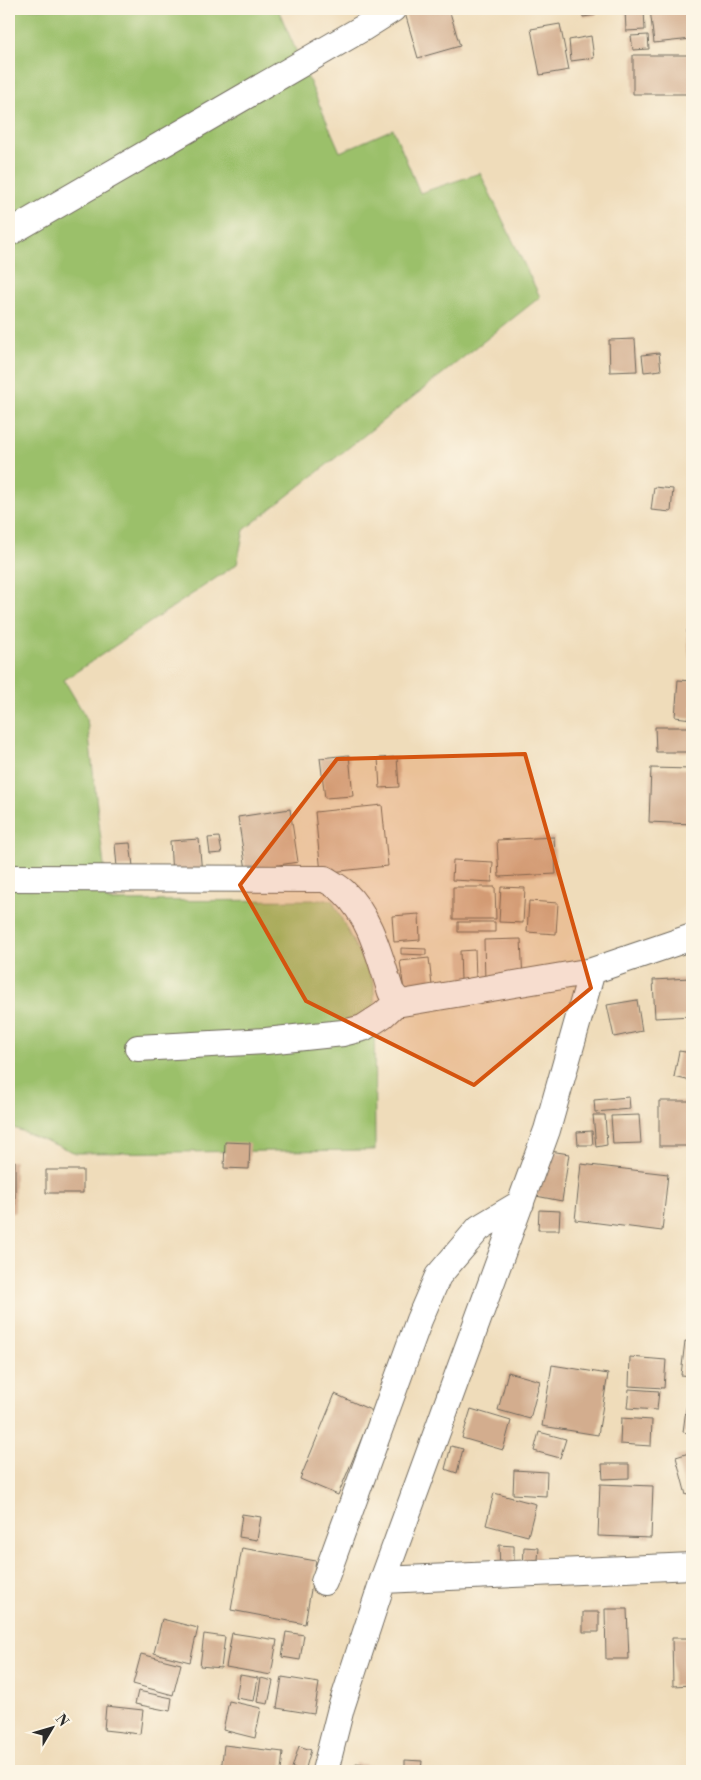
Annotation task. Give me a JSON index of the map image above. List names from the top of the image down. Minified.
{"north":"top right"}
